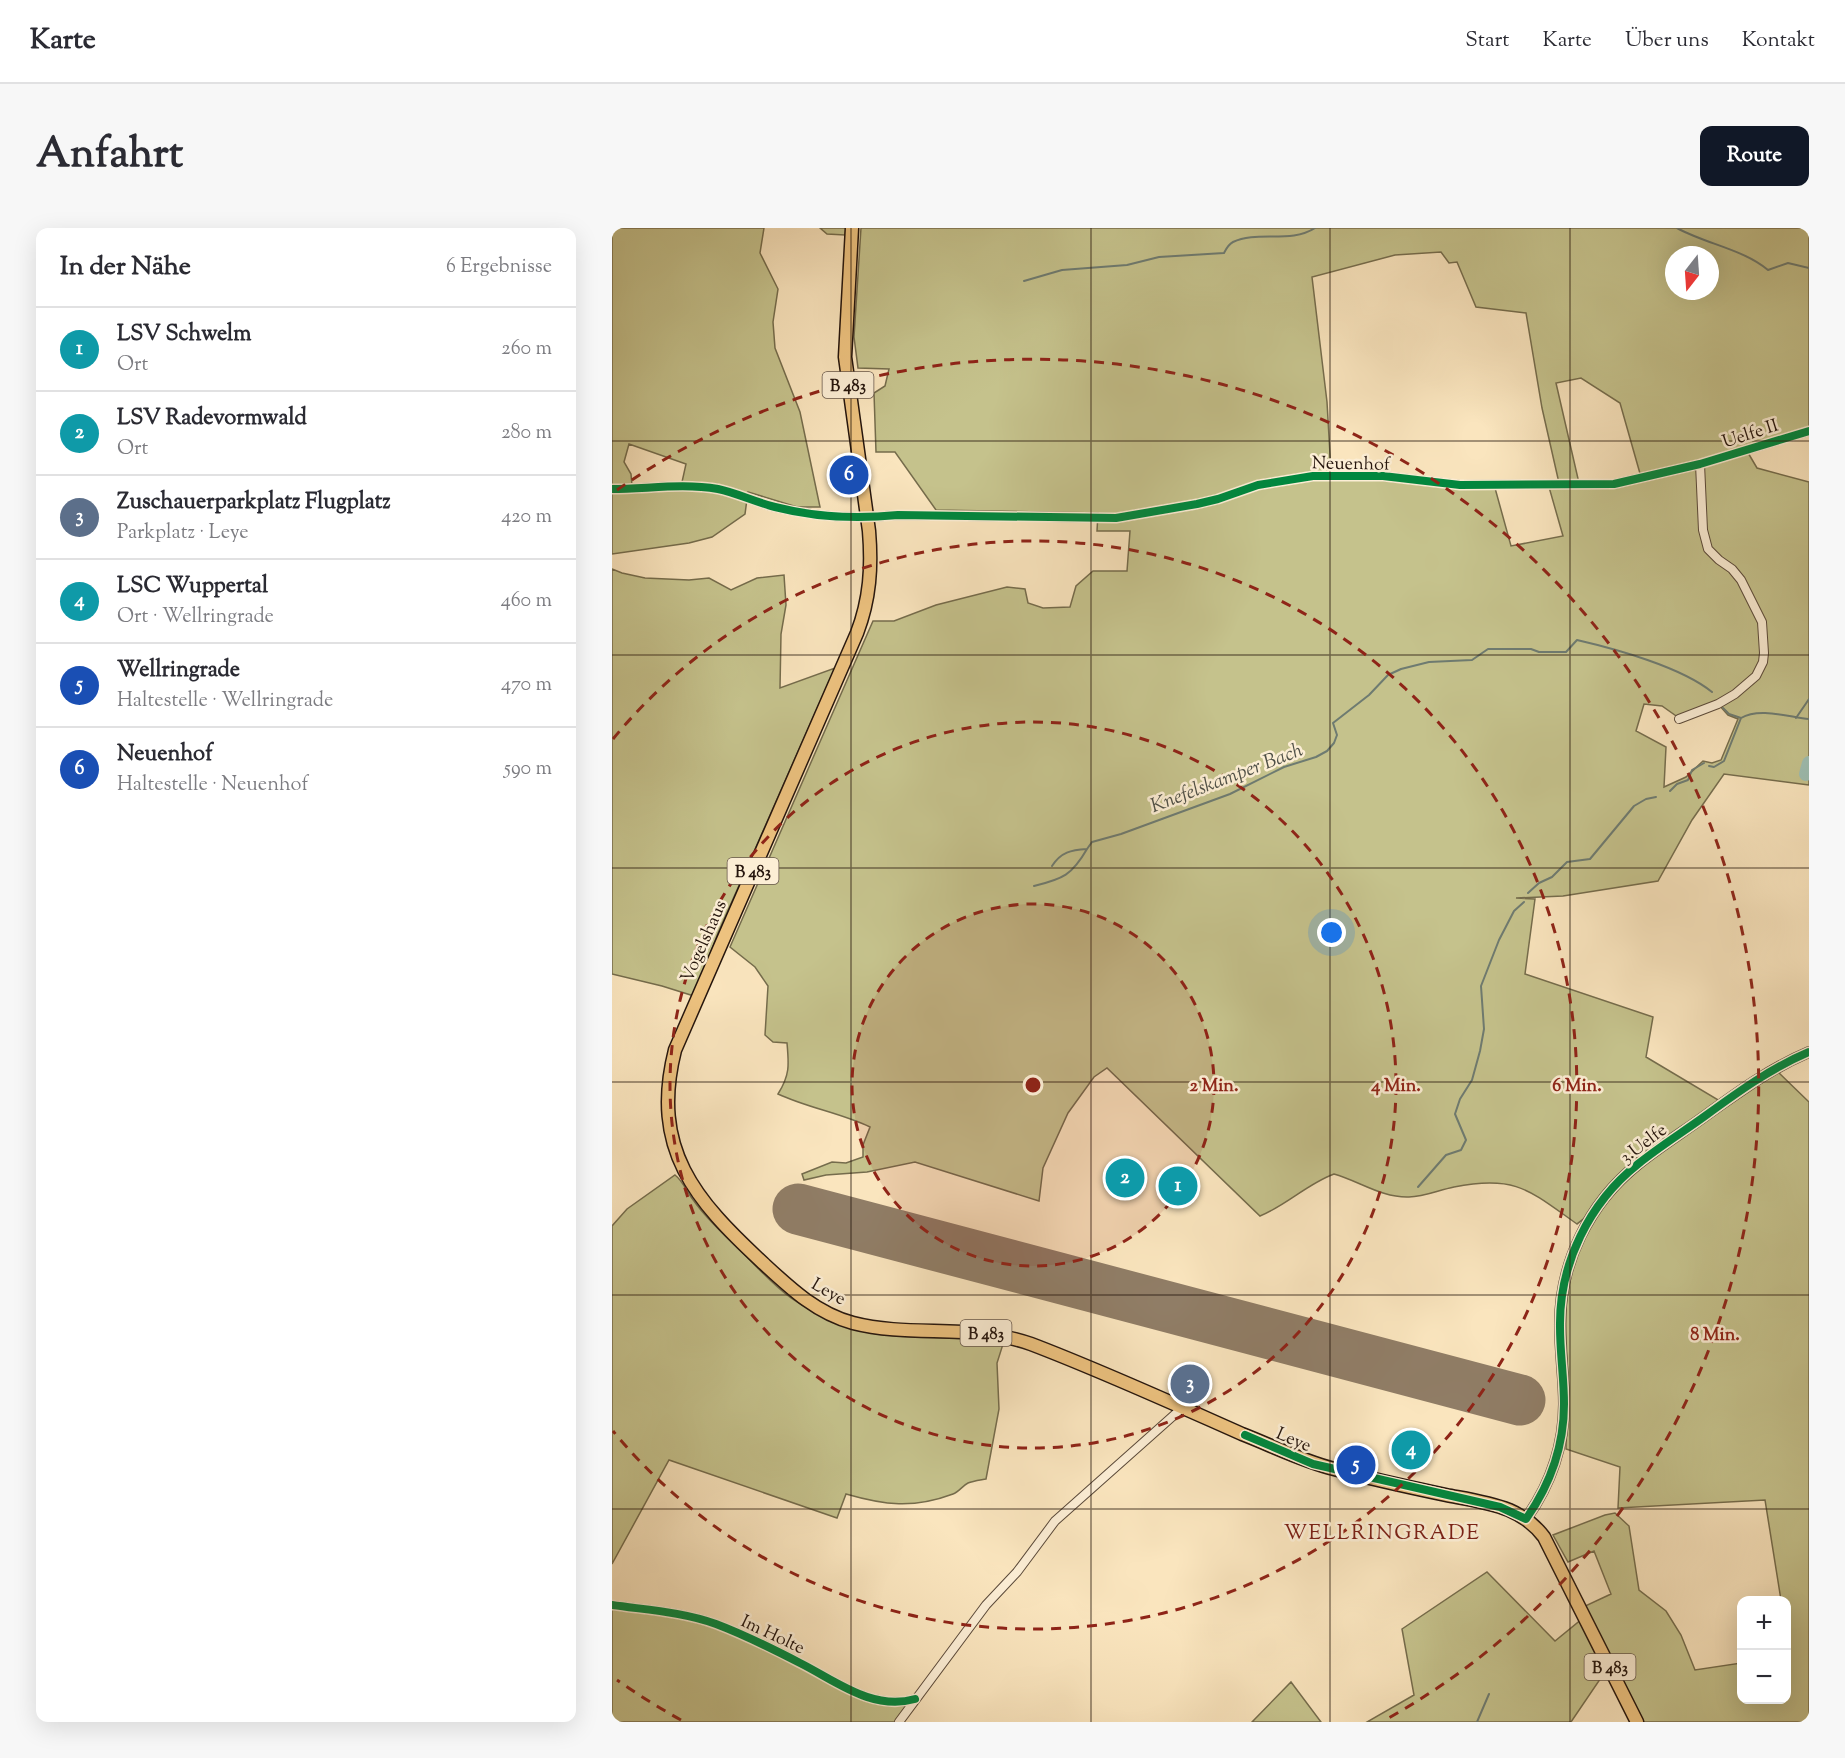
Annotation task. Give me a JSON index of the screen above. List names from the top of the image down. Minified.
{"streets":{"main road":["B 483","Vogelshaus","Leye"],"street":["Uelfe II","Neuenhof","3.Uelfe","Im Holte"]},"crossings":[["B 483","Neuenhof"],["B 483","Vogelshaus"],["B 483","3.Uelfe"],["B 483","Leye"],["Uelfe II","Neuenhof"],["Neuenhof","Vogelshaus"],["Vogelshaus","Leye"],["3.Uelfe","Leye"]],"districts":["WELLRINGRADE"],"water":["Knefelskamper Bach"],"north":"bottom","page":{"header":"Karte","nav":["Start","Karte","Über uns","Kontakt"],"title":"Anfahrt","buttons":"Route","heading":["In der Nähe","6 Ergebnisse"],"list":[{"mark":"1","name":"LSV Schwelm","note":"Ort","value":"260 m"},{"mark":"2","name":"LSV Radevormwald","note":"Ort","value":"280 m"},{"mark":"3","name":"Zuschauerparkplatz Flugplatz","note":"Parkplatz · Leye","value":"420 m"},{"mark":"4","name":"LSC Wuppertal","note":"Ort · Wellringrade","value":"460 m"},{"mark":"5","name":"Wellringrade","note":"Haltestelle · Wellringrade","value":"470 m"},{"mark":"6","name":"Neuenhof","note":"Haltestelle · Neuenhof","value":"590 m"}],"pins":["6","2","1","3","4","5"],"map_buttons":["+","−"]},"rings":["2 Min.","4 Min.","6 Min.","8 Min."]}
